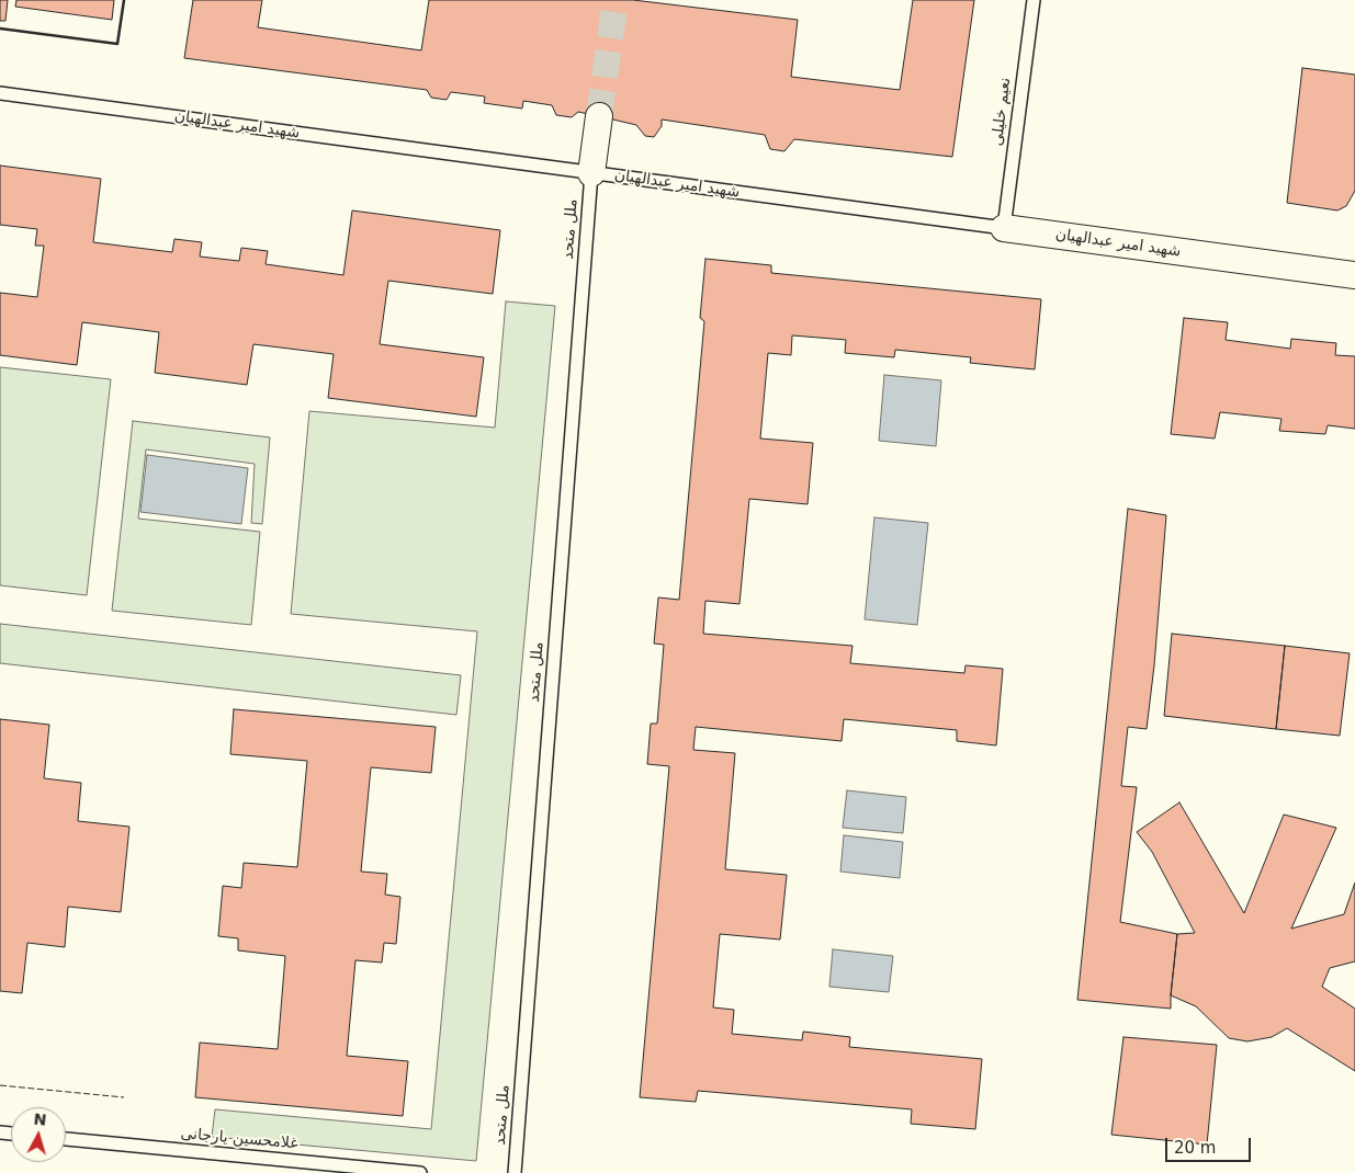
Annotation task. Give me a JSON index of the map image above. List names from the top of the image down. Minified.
{"streets":{"street":["شهید امیر عبدالهیان"],"lane":["نعیم خلیلی","ملل متحد","غلامحسین یارجانی"]},"crossings":[["نعیم خلیلی","شهید امیر عبدالهیان"],["شهید امیر عبدالهیان","ملل متحد"]],"scale_bar":"20 m","north":"top"}
